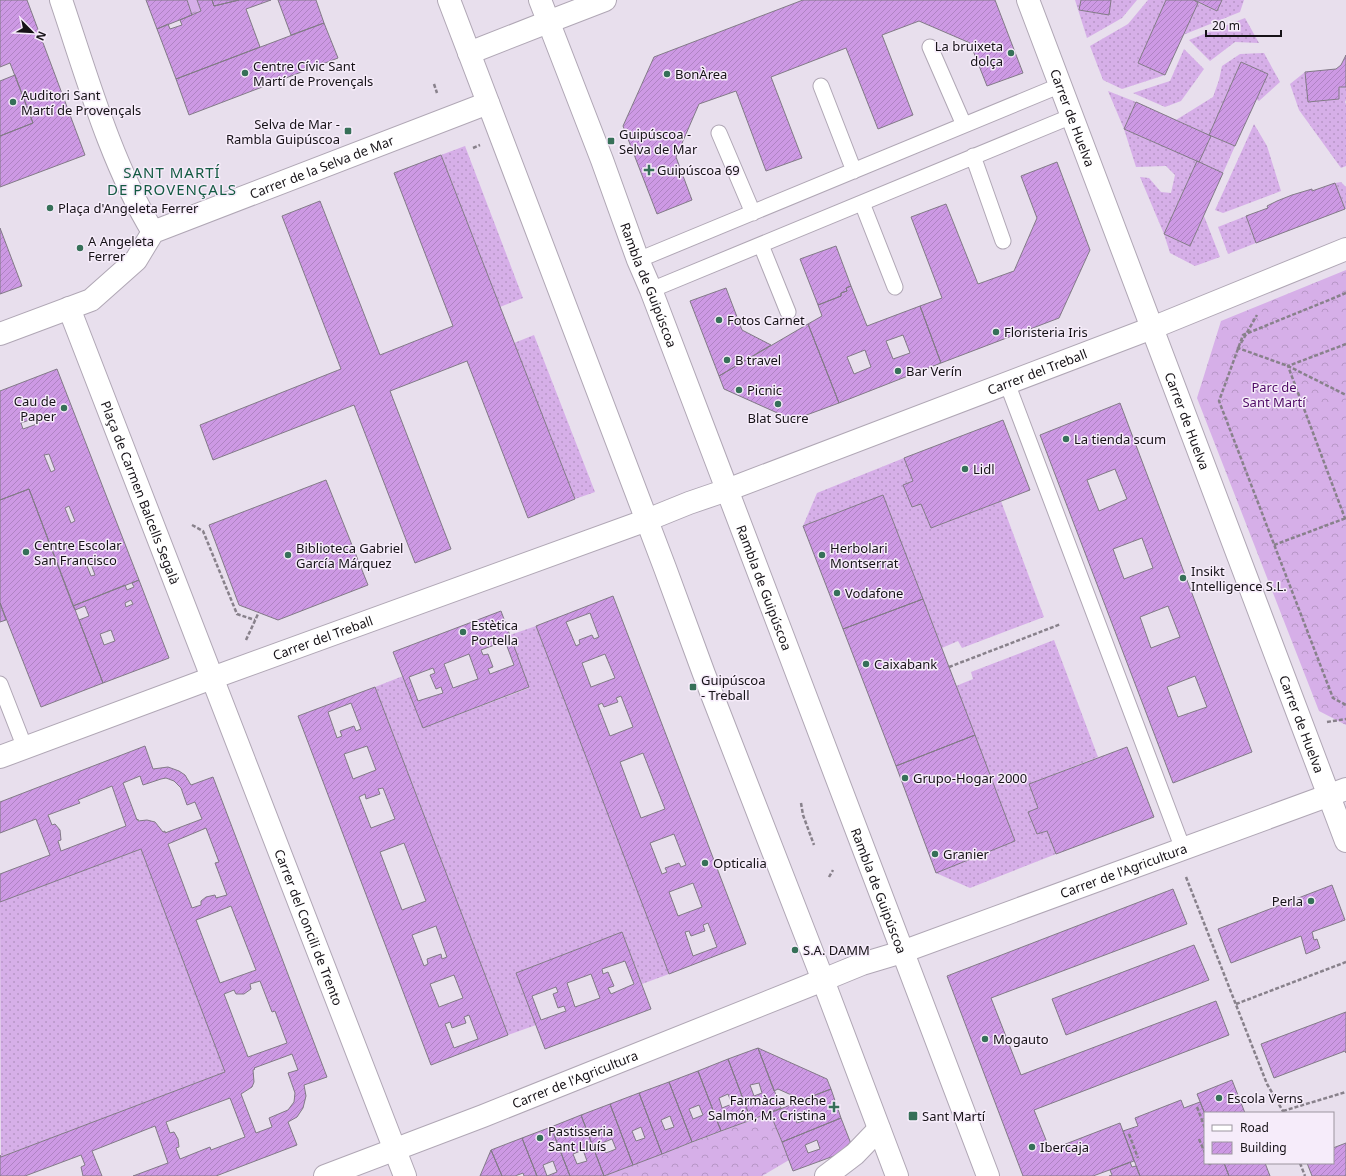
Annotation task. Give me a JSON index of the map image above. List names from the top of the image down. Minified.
{"streets":{"street":["Carrer de Huelva","Carrer de la Selva de Mar","Rambla de Guipúscoa","Carrer del Treball","Plaça de Carmen Balcells Segalà","Carrer de l'Agricultura","Carrer del Concili de Trento"]},"crossings":[["Carrer de Huelva","Carrer del Treball"],["Carrer de Huelva","Carrer de l'Agricultura"],["Rambla de Guipúscoa","Carrer del Treball"],["Rambla de Guipúscoa","Carrer de l'Agricultura"],["Carrer del Treball","Plaça de Carmen Balcells Segalà"],["Carrer del Treball","Carrer del Concili de Trento"],["Plaça de Carmen Balcells Segalà","Carrer del Concili de Trento"],["Carrer de l'Agricultura","Carrer del Concili de Trento"]],"districts":["SANT MARTÍ DE PROVENÇALS"],"parks":["Parc de Sant Martí"],"places":{"other":["La bruixeta dolça","Centre Cívic Sant Martí de Provençals","BonÀrea","Auditori Sant Martí de Provençals","Plaça d'Angeleta Ferrer","A Angeleta Ferrer","Fotos Carnet","Floristeria Iris","B travel","Bar Verín","Picnic","Blat Sucre","Cau de Paper","La tienda scum","Lidl","Centre Escolar San Francisco","Biblioteca Gabriel García Márquez","Herbolari Montserrat","Insikt Intelligence S.L.","Vodafone","Estètica Portella","Caixabank","Grupo-Hogar 2000","Granier","Opticalia","Perla","S.A. DAMM","Mogauto","Escola Verns","Pastisseria Sant Lluís","Ibercaja"],"transit":["Selva de Mar - Rambla Guipúscoa","Guipúscoa - Selva de Mar","Guipúscoa - Treball","Sant Martí"],"health":["Guipúscoa 69","Farmàcia Reche Salmón, M. Cristina"]},"legend":["Road","Building"],"scale_bar":"20 m","north":"bottom right"}
